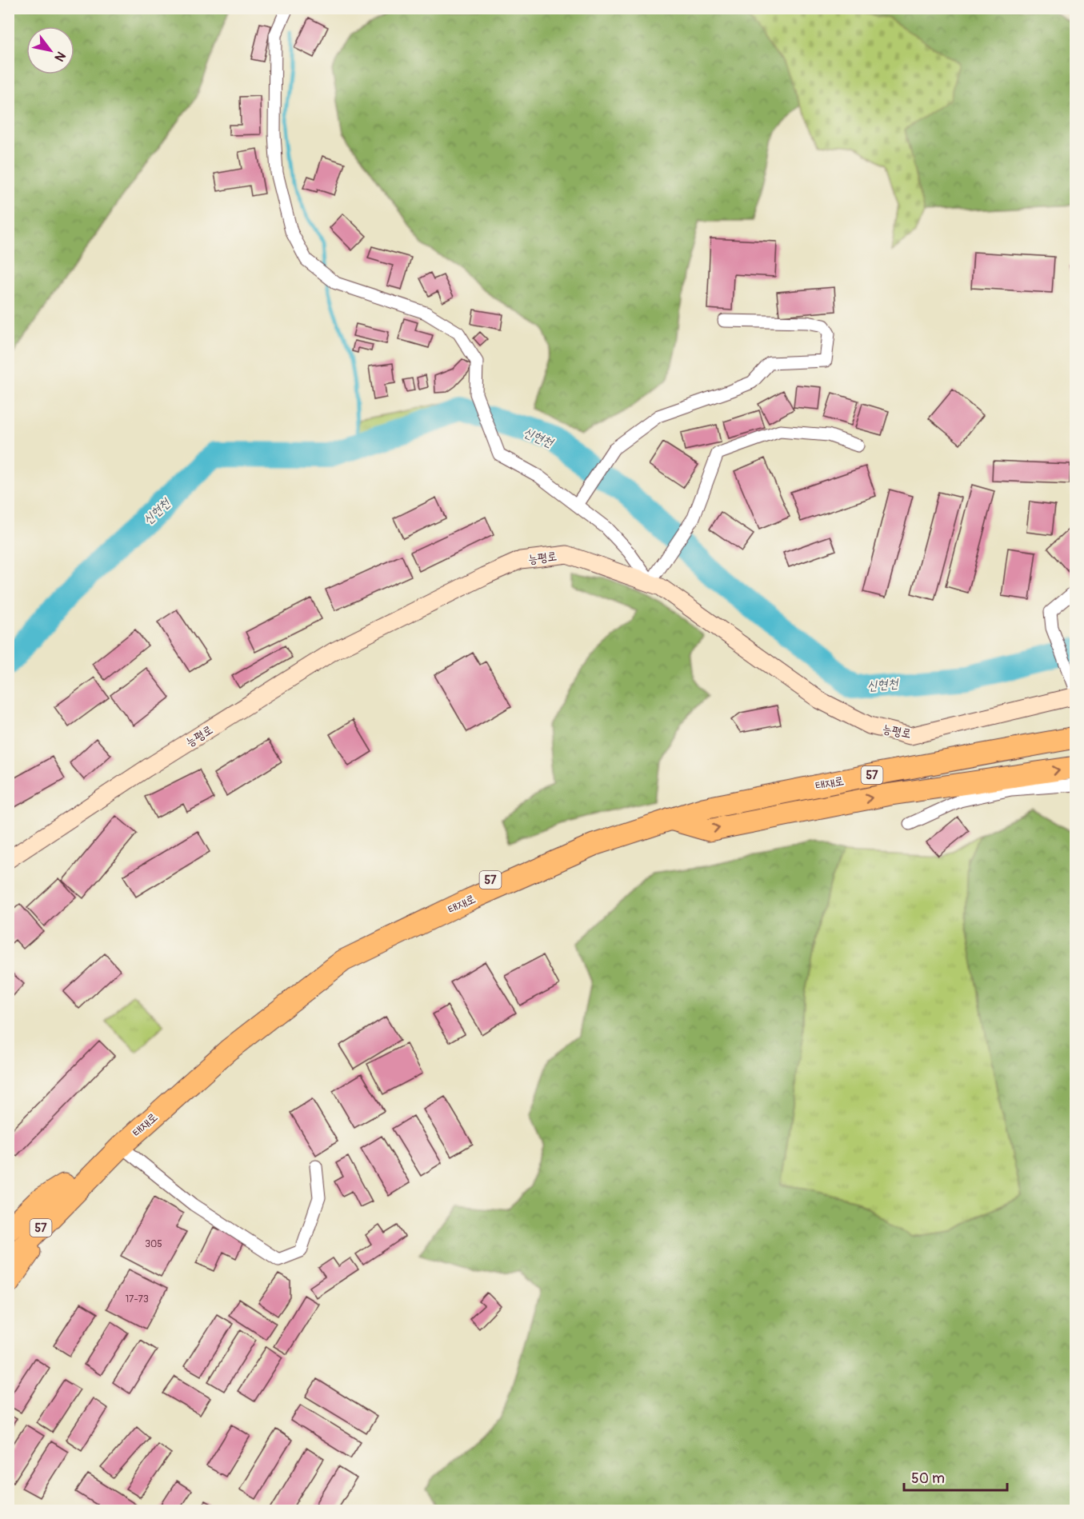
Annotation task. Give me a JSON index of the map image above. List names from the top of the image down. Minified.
{"streets":{"highway":["57","태재로"],"main road":["능평로"]},"water":["신현천"],"house_numbers":["305","17-73"],"scale_bar":"50 m","north":"bottom right"}
